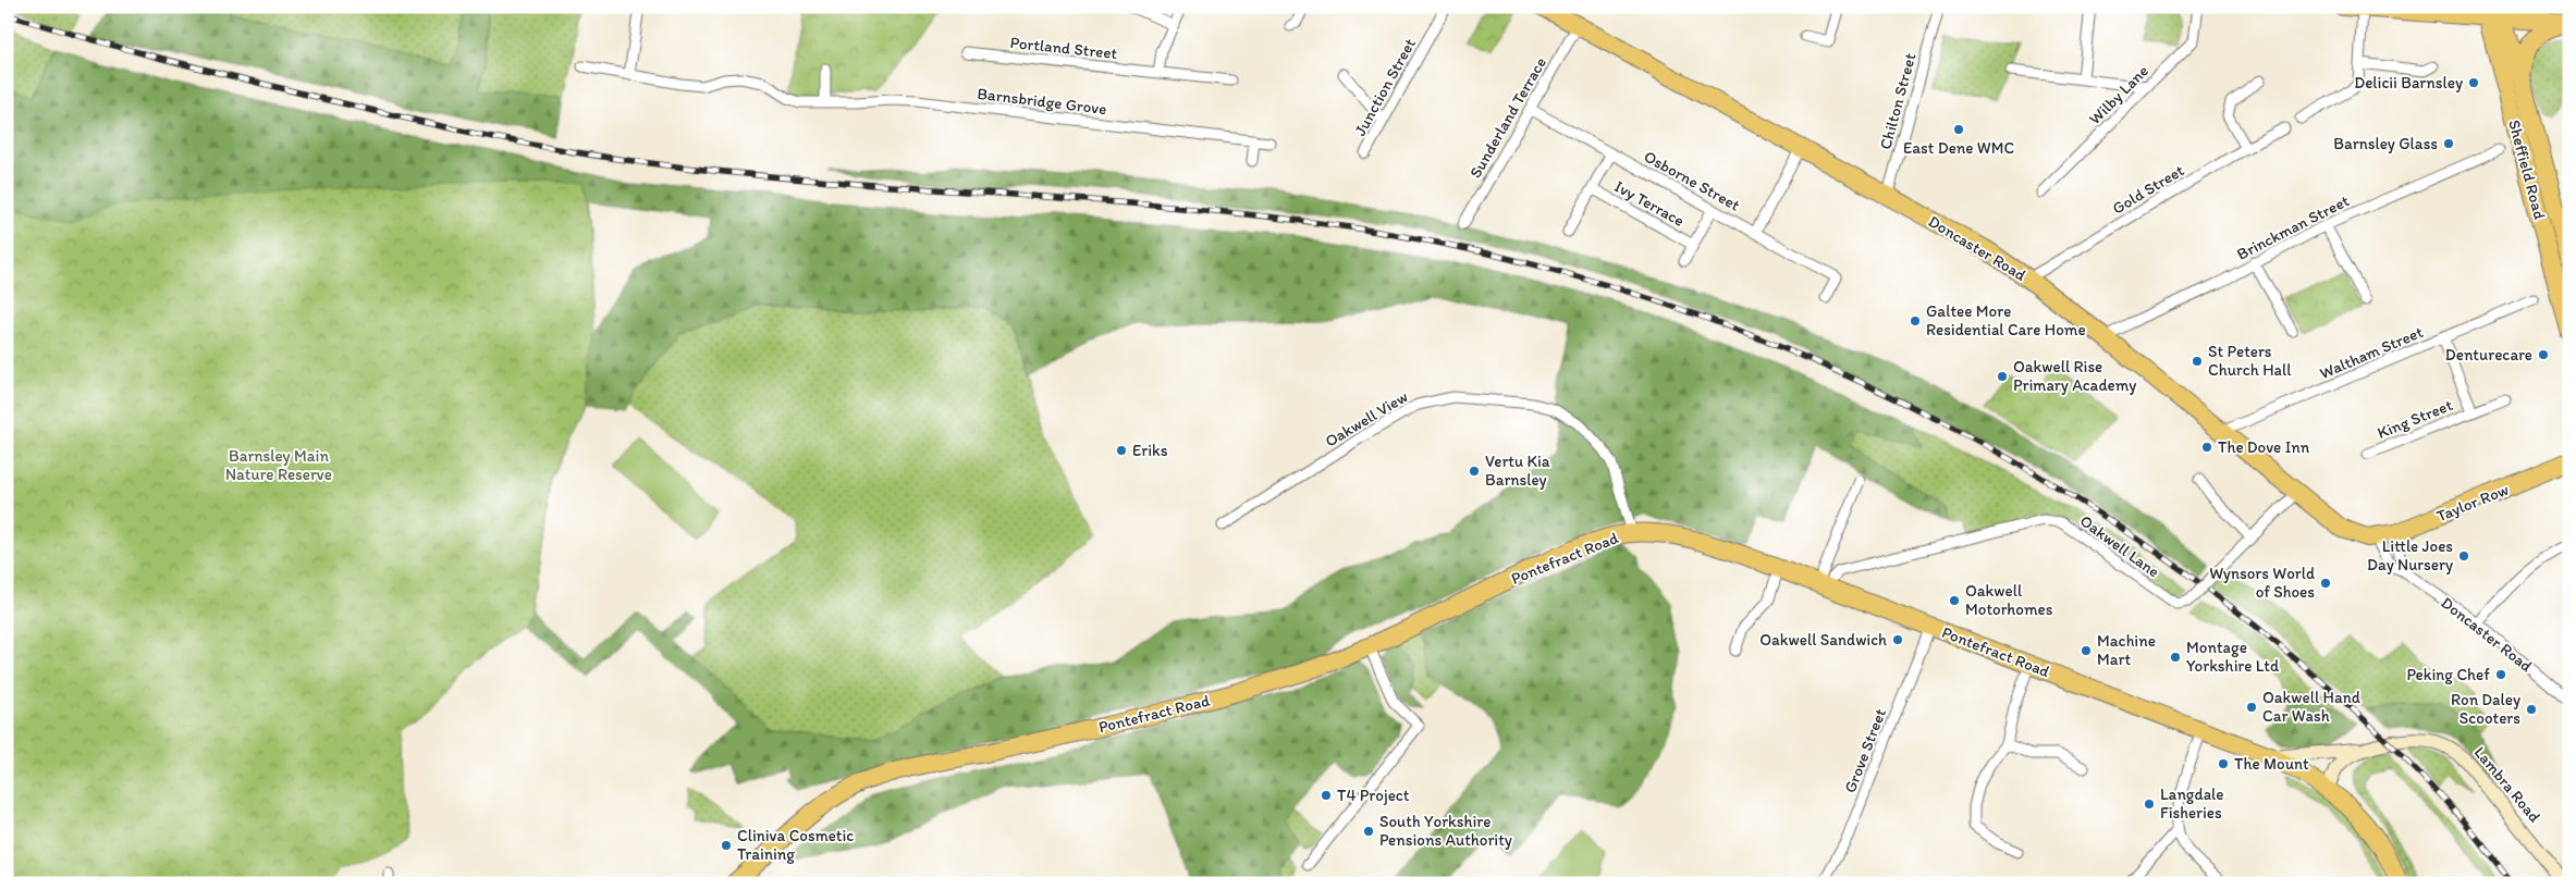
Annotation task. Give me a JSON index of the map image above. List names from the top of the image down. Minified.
{"streets":{"highway":["Sheffield Road","Doncaster Road","Taylor Row","Pontefract Road"],"street":["Portland Street","Junction Street","Wilby Lane","Barnsbridge Grove","Chilton Street","Sunderland Terrace","Osborne Street","Gold Street","Ivy Terrace","Brinckman Street","Waltham Street","Oakwell View","King Street","Oakwell Lane","Grove Street","Lambra Road"]},"crossings":[["Chilton Street","Doncaster Road"],["Sunderland Terrace","Osborne Street"],["Sunderland Terrace","Doncaster Road"],["Gold Street","Doncaster Road"],["Brinckman Street","Doncaster Road"],["Doncaster Road","Waltham Street"],["Doncaster Road","Taylor Row"],["Doncaster Road","Oakwell Lane"],["Waltham Street","King Street"],["Oakwell View","Pontefract Road"],["Oakwell Lane","Pontefract Road"],["Pontefract Road","Grove Street"],["Pontefract Road","Lambra Road"]],"parks":["Barnsley Main Nature Reserve"],"places":["Delicii Barnsley","East Dene WMC","Barnsley Glass","Galtee More Residential Care Home","Denturecare","St Peters Church Hall","Oakwell Rise Primary Academy","The Dove Inn","Eriks","Vertu Kia Barnsley","Little Joes Day Nursery","Wynsors World of Shoes","Oakwell Motorhomes","Oakwell Sandwich","Machine Mart","Montage Yorkshire Ltd","Peking Chef","Oakwell Hand Car Wash","Ron Daley Scooters","The Mount","T4 Project","Langdale Fisheries","South Yorkshire Pensions Authority","Cliniva Cosmetic Training"]}
